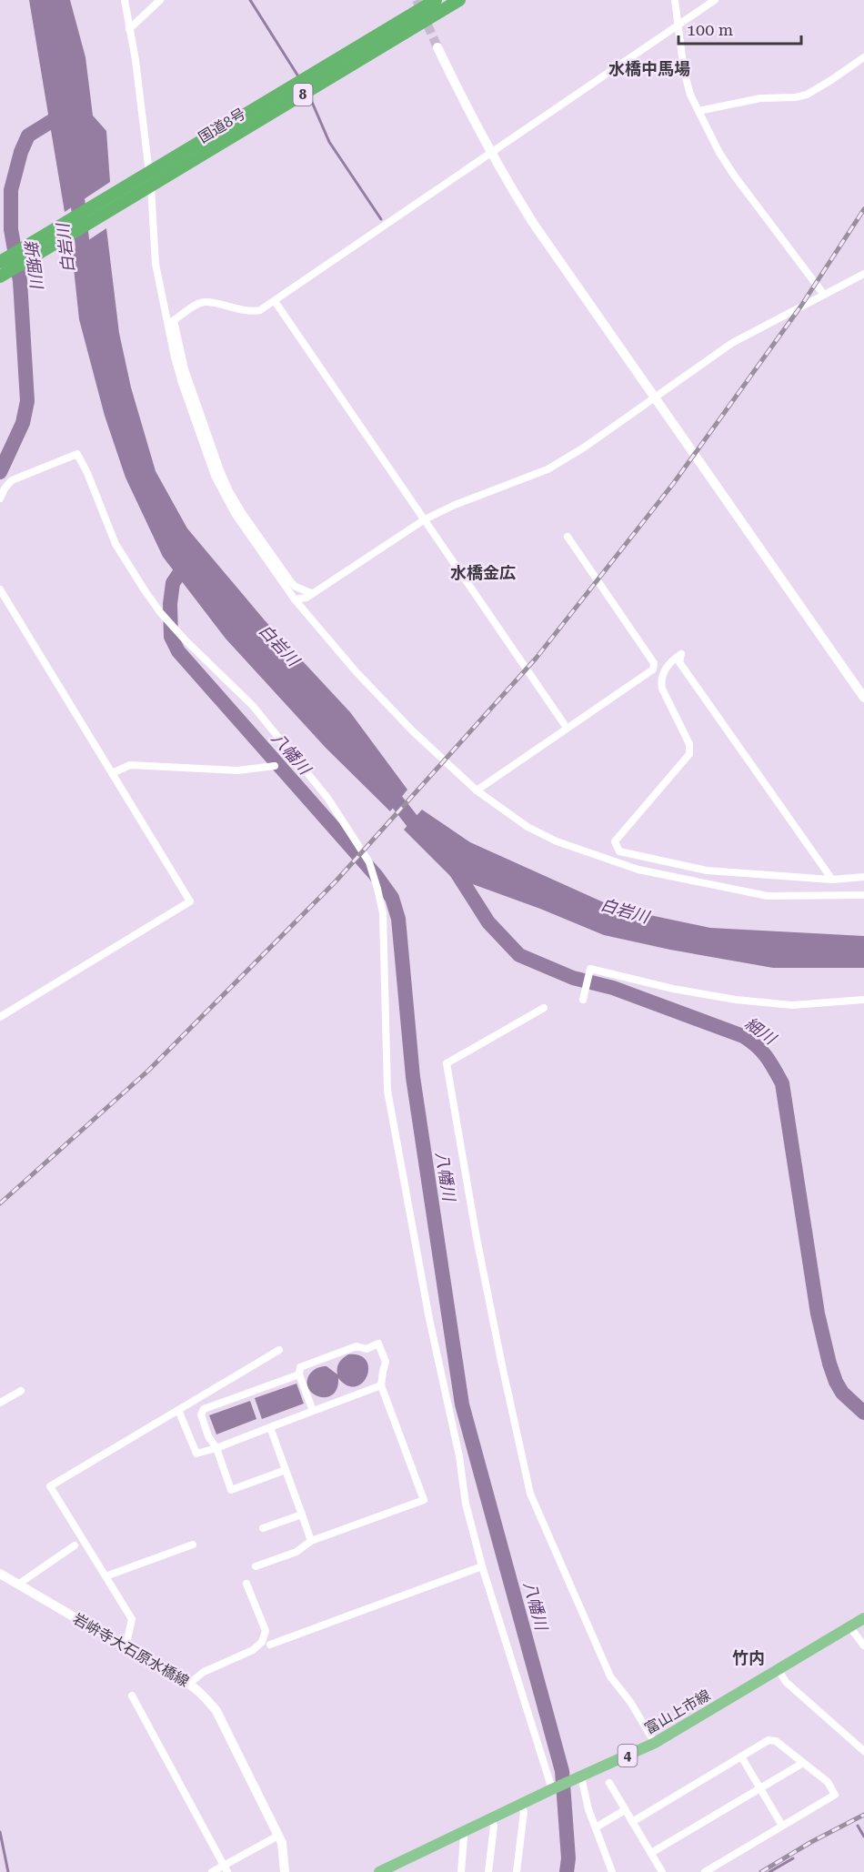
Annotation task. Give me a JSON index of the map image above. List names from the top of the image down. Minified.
{"streets":{"highway":["8","国道8号"],"main road":["富山上市線","4"],"street":["岩峅寺大石原水橋線"]},"districts":["水橋中馬場","水橋金広","竹内"],"water":["白岩川","新堀川","八幡川","細川"],"scale_bar":"100 m"}
